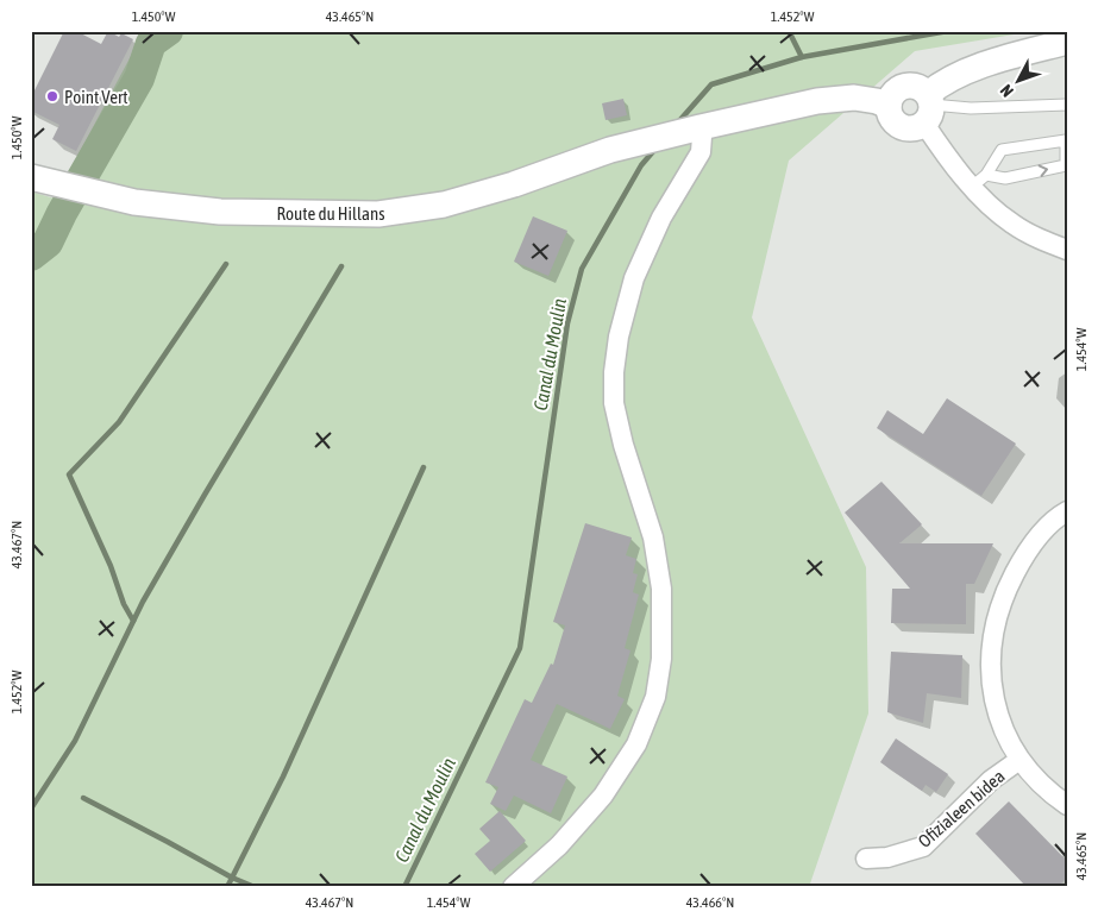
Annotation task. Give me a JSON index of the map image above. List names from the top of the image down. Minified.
{"streets":{"street":["Route du Hillans","Ofizialeen bidea"]},"water":["Canal du Moulin"],"places":["Point Vert"],"north":"bottom left","coordinates":["1.450°W","43.465°N","1.452°W","1.454°W","43.467°N","43.466°N"]}
